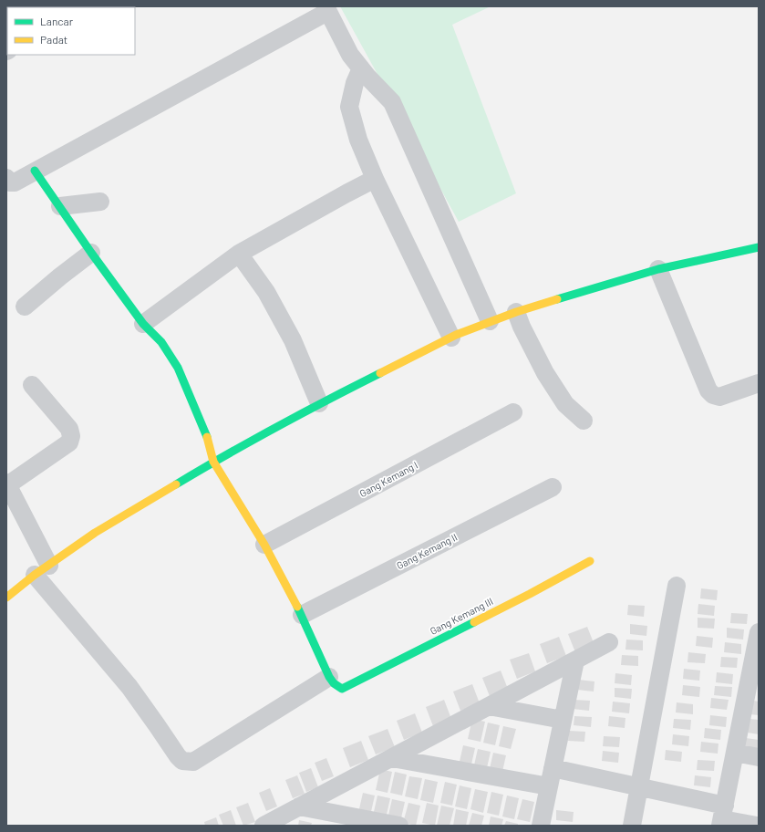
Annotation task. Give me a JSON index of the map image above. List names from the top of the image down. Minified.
{"streets":{"street":["Gang Kemang I","Gang Kemang II","Gang Kemang III"]},"legend":["Lancar","Padat"]}
